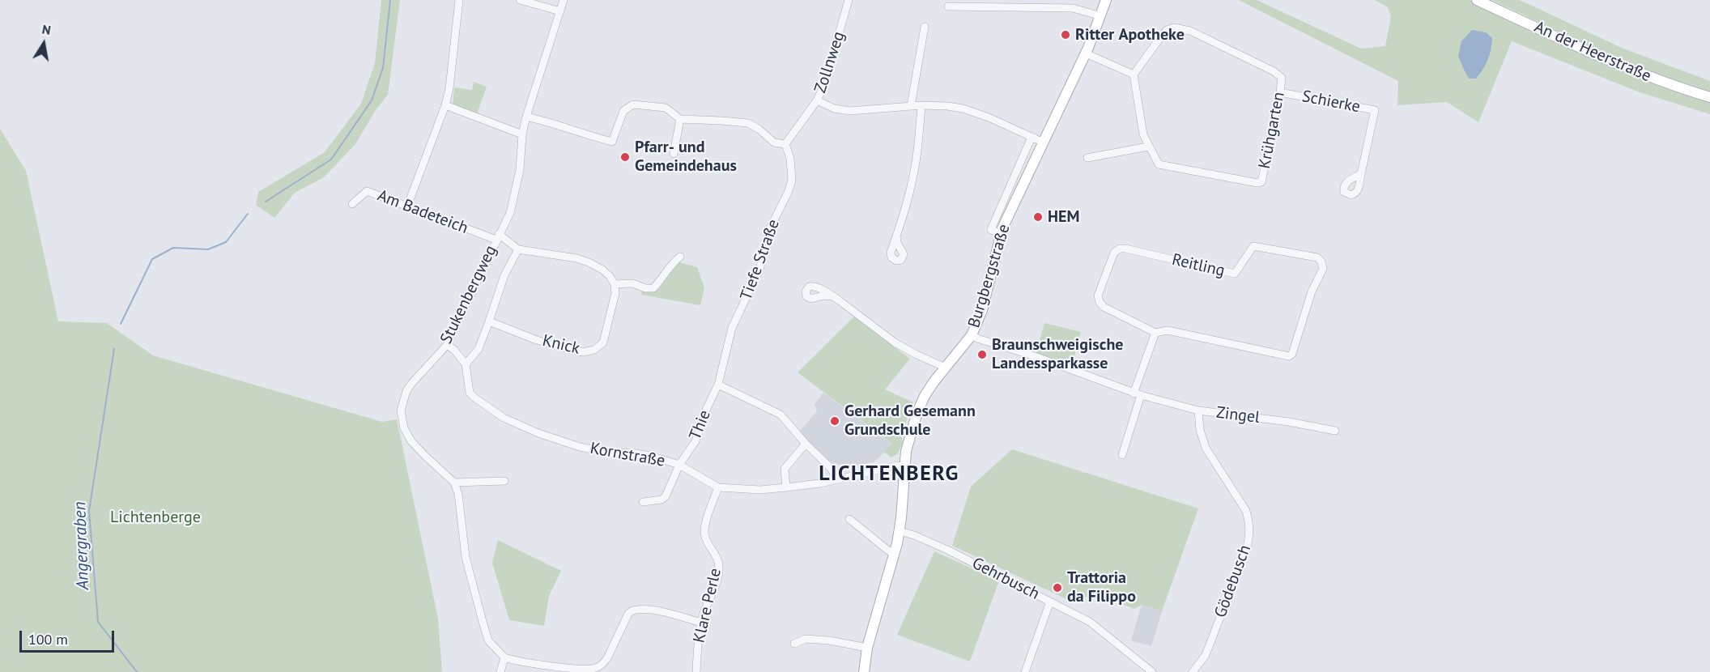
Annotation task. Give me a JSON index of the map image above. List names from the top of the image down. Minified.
{"streets":{"street":["An der Heerstraße","Zollnweg","Schierke","Krühgarten","Am Badeteich","Tiefe Straße","Reitling","Burgbergstraße","Stukenbergweg","Knick","Zingel","Thie","Kornstraße","Gehrbusch","Gödebusch","Klare Perle"]},"crossings":[["Zollnweg","Tiefe Straße"],["Schierke","Krühgarten"],["Am Badeteich","Stukenbergweg"],["Tiefe Straße","Thie"],["Burgbergstraße","Zingel"],["Burgbergstraße","Kornstraße"],["Burgbergstraße","Gehrbusch"],["Zingel","Gödebusch"],["Thie","Kornstraße"],["Kornstraße","Klare Perle"]],"districts":["LICHTENBERG"],"water":["Angergraben"],"parks":["Lichtenberge"],"places":["Ritter Apotheke","Pfarr- und Gemeindehaus","HEM","Braunschweigische Landessparkasse","Gerhard Gesemann Grundschule","Trattoria da Filippo"],"scale_bar":"100 m","north":"top"}
